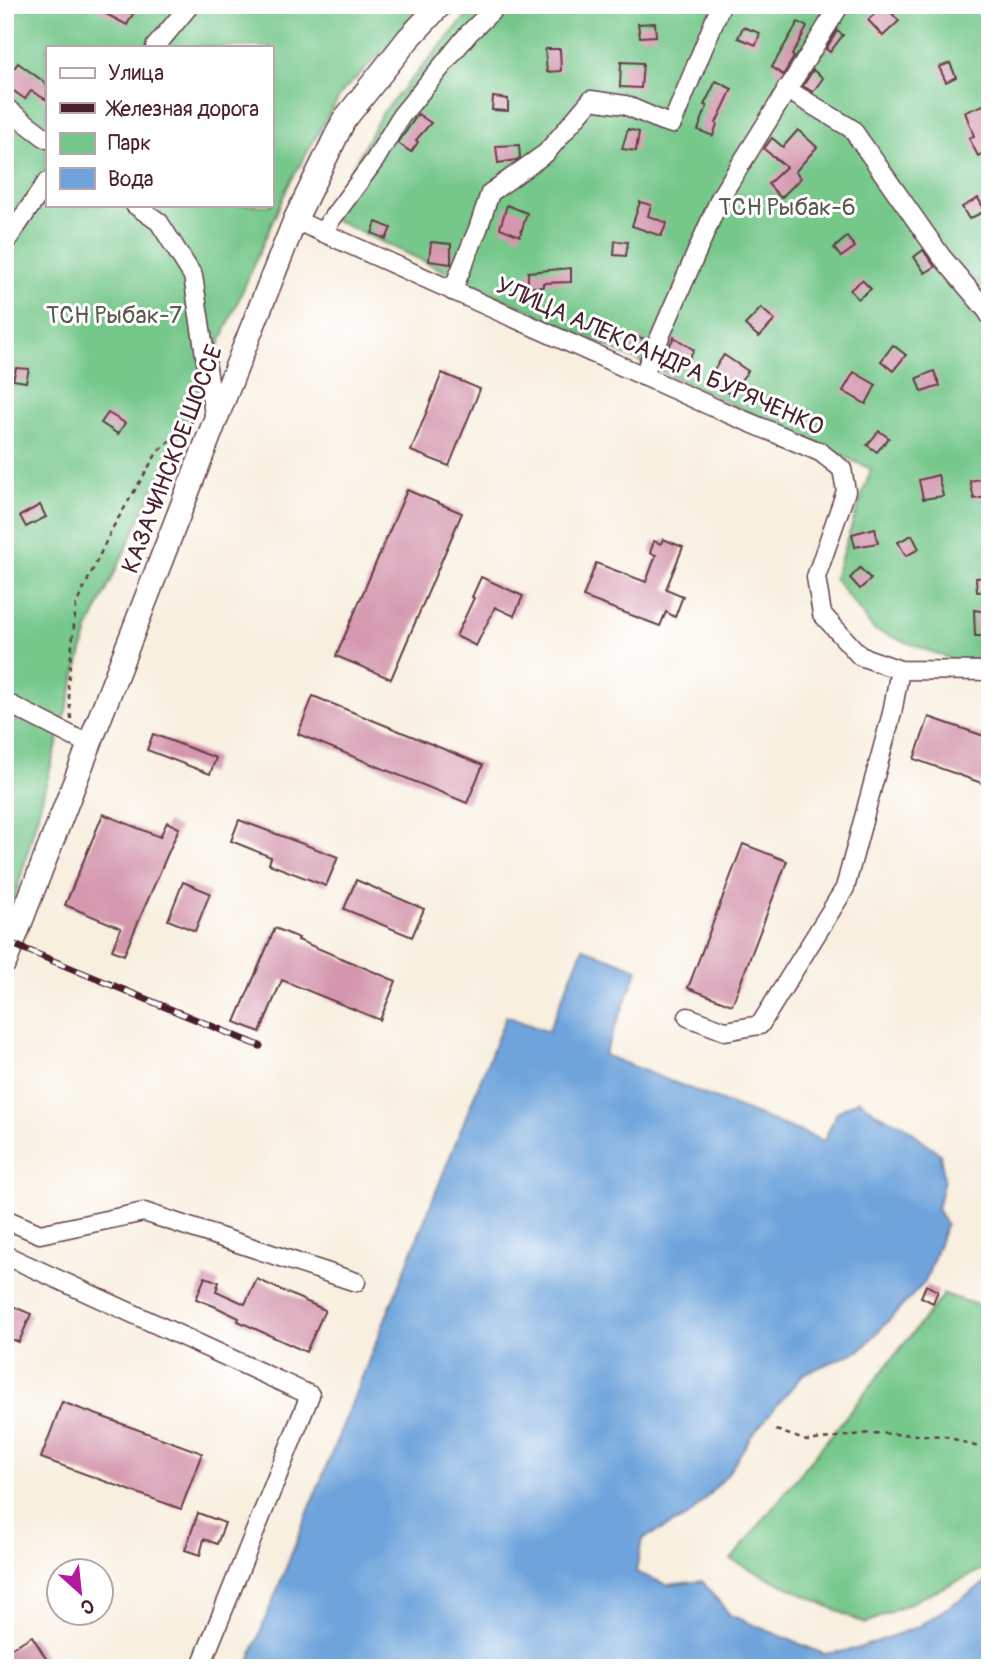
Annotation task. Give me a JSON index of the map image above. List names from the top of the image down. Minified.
{"streets":{"main road":["КАЗАЧИНСКОЕ ШОССЕ"],"street":["УЛИЦА АЛЕКСАНДРА БУРЯЧЕНКО"]},"crossings":[["УЛИЦА АЛЕКСАНДРА БУРЯЧЕНКО","КАЗАЧИНСКОЕ ШОССЕ"]],"parks":["ТСН Рыбак-6","ТСН Рыбак-7"],"legend":["Улица","Железная дорога","Парк","Вода"],"north":"bottom right"}
